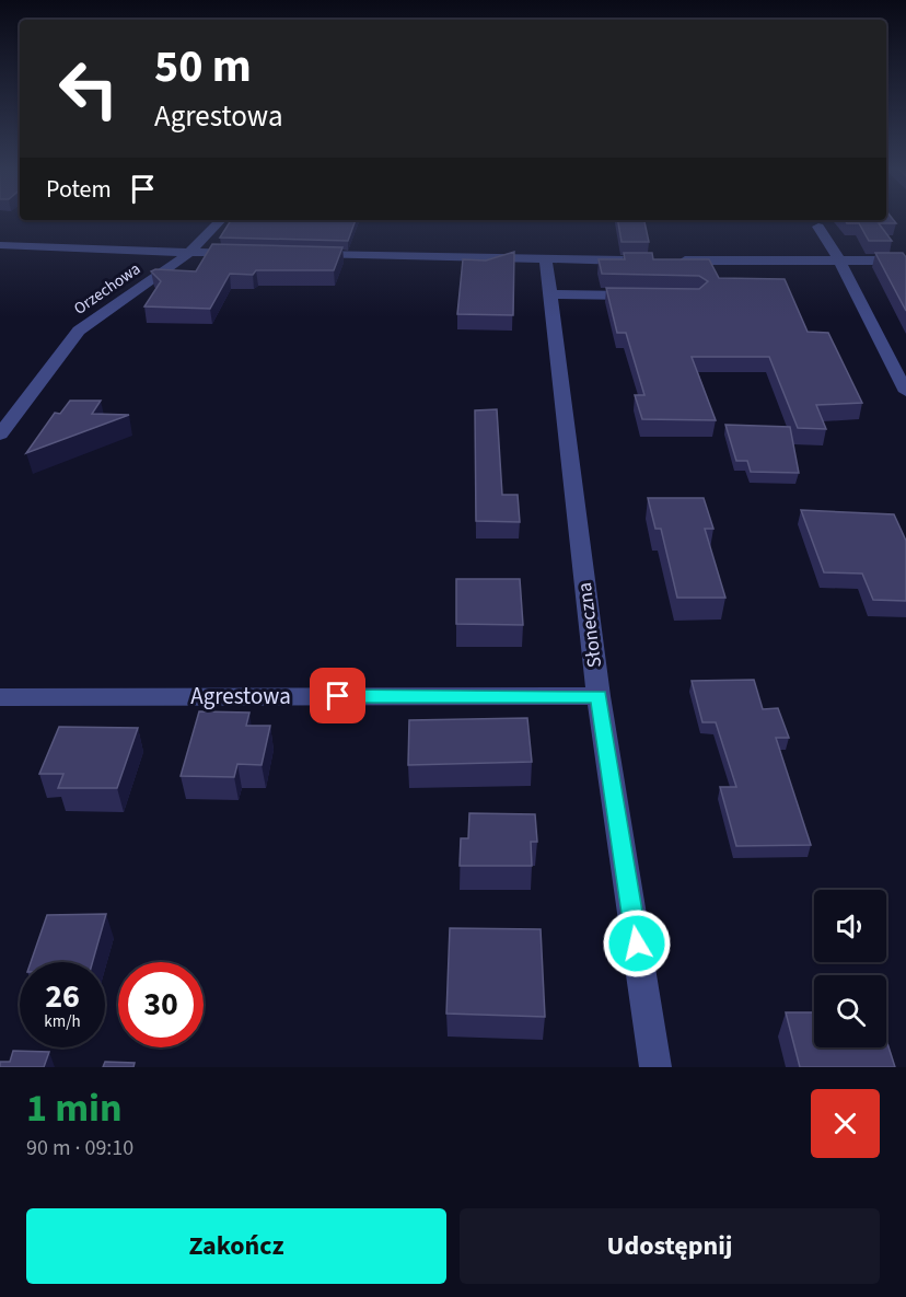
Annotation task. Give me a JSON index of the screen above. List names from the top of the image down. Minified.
{"streets":{"street":["Orzechowa","Słoneczna","Agrestowa"]},"crossings":[["Słoneczna","Agrestowa"]],"page":{"turn":["50 m","Agrestowa"],"then":"Potem","speed":"26 km/h","limit":"30","heading":["1 min","90 m · 09:10"],"buttons":["Zakończ","Udostępnij"]}}
